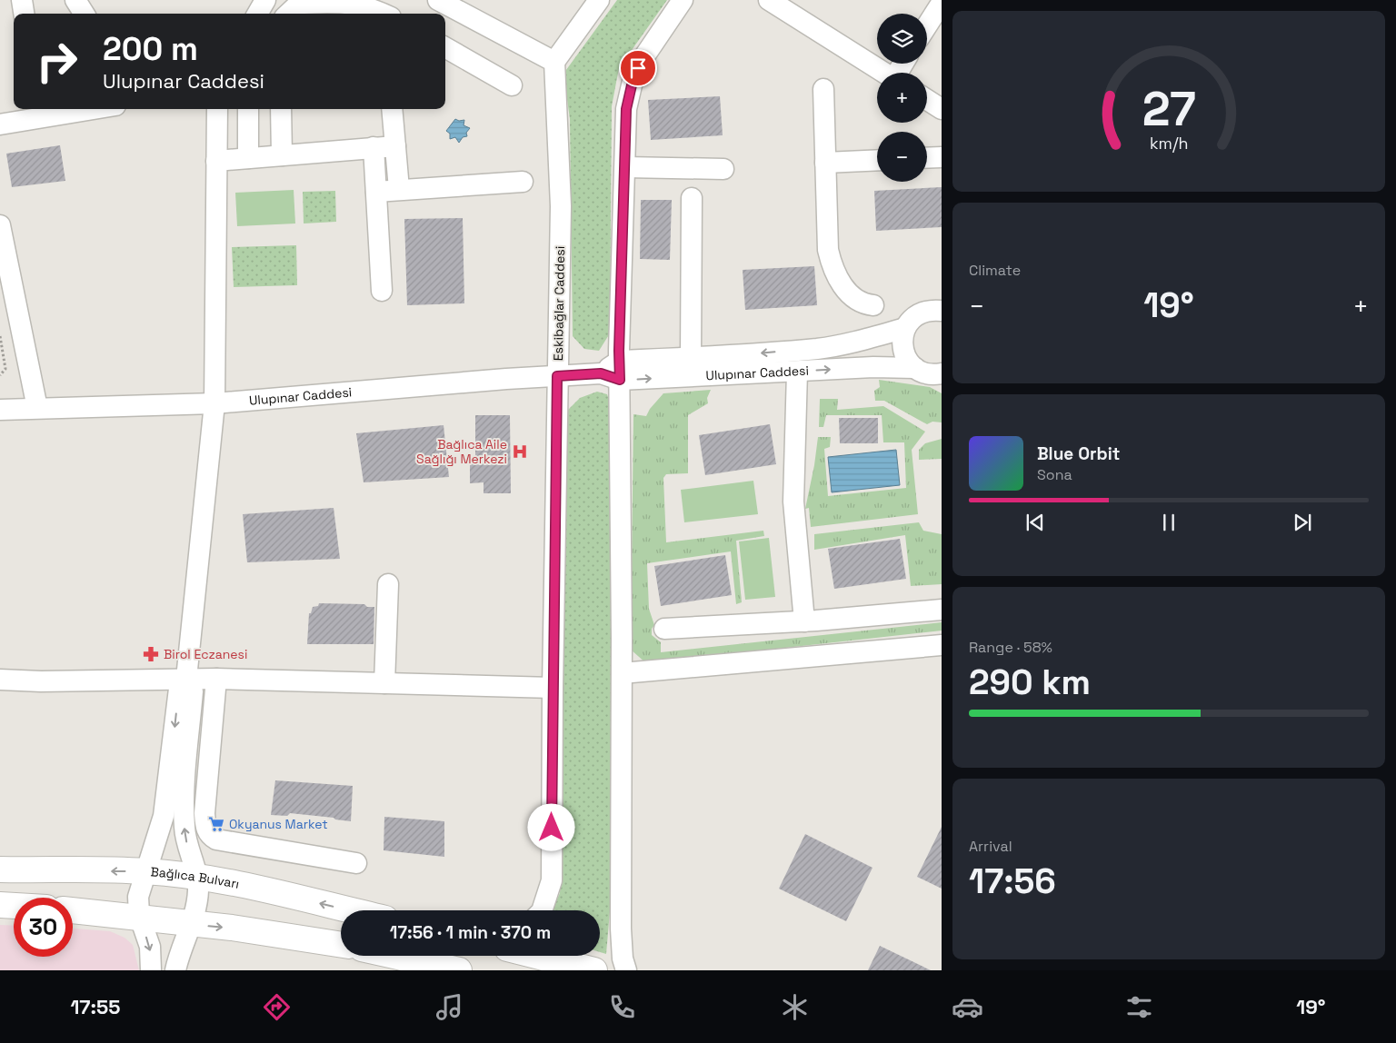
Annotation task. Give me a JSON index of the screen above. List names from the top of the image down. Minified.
{"streets":{"main road":["Bağlıca Bulvarı"],"street":["Eskibağlar Caddesi","Ulupınar Caddesi"]},"crossings":[["Eskibağlar Caddesi","Ulupınar Caddesi"]],"places":{"hospital":["Bağlıca Aile Sağlığı Merkezi"],"pharmacy":["Birol Eczanesi"],"supermarket":["Okyanus Market"]},"page":{"map_buttons":["+","−"],"turn":["200 m","Ulupınar Caddesi"],"tile":["Climate",["Range · 58%","290 km"],["Arrival","17:56"]],"heat":["−","19°","+"],"song":["Blue Orbit","Sona"],"limit":"30","trip":"17:56 · 1 min · 370 m","tabs":["17:55","19°"],"gauge":["27","km/h"]}}
